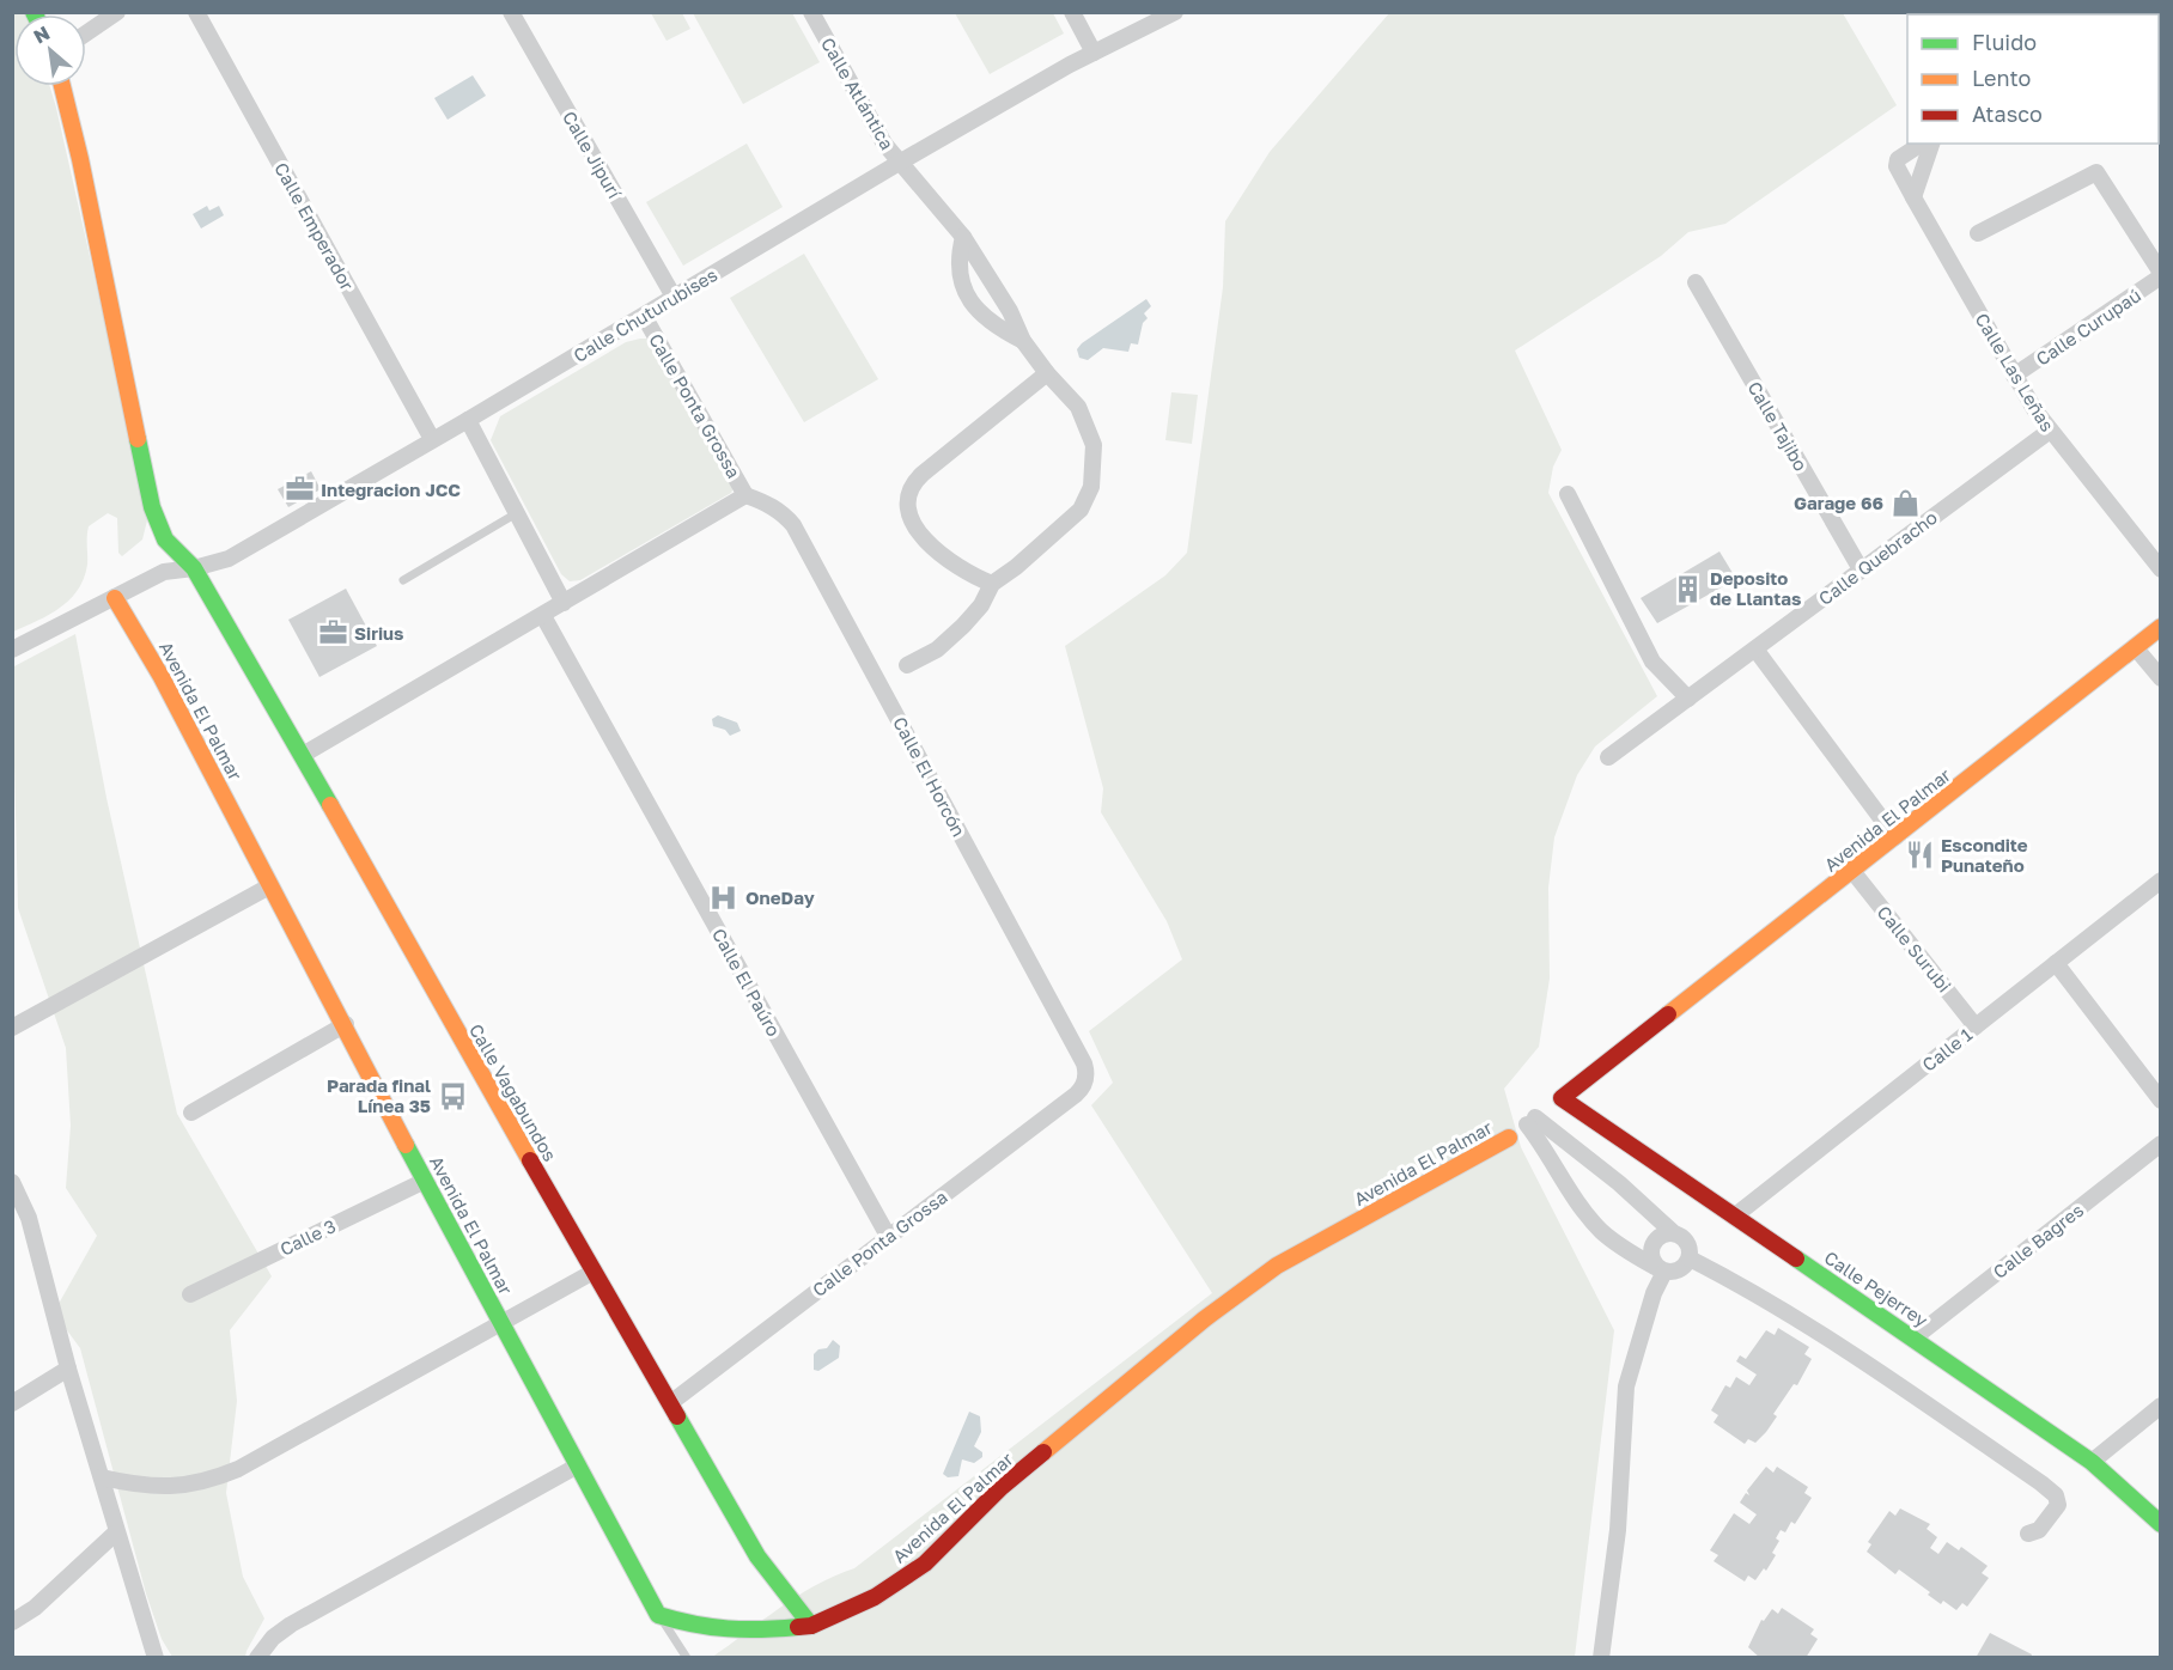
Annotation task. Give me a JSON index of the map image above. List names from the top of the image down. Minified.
{"streets":{"street":["Calle Atlántica","Calle Jipurí","Calle Emperador","Calle Chuturubises","Calle Curupaú","Calle Las Leñas","Calle Ponta Grossa","Calle Tajibo","Calle Quebracho","Avenida El Palmar","Calle El Horcón","Calle Surubi","Calle El Paúro","Calle 1","Calle Vagabundos","Calle 3","Calle Bagres","Calle Pejerrey"]},"crossings":[["Calle Atlántica","Calle Chuturubises"],["Calle Jipurí","Calle Chuturubises"],["Calle Emperador","Calle Chuturubises"],["Calle Chuturubises","Calle Ponta Grossa"],["Calle Chuturubises","Avenida El Palmar"],["Calle Chuturubises","Calle Vagabundos"],["Calle Curupaú","Calle Las Leñas"],["Calle Las Leñas","Calle Quebracho"],["Calle Ponta Grossa","Calle El Horcón"],["Calle Ponta Grossa","Calle El Paúro"],["Calle Ponta Grossa","Calle Vagabundos"],["Calle Tajibo","Calle Quebracho"],["Avenida El Palmar","Calle Surubi"],["Avenida El Palmar","Calle Vagabundos"],["Avenida El Palmar","Calle 3"],["Avenida El Palmar","Calle Pejerrey"],["Calle Surubi","Calle 1"],["Calle 1","Calle Pejerrey"],["Calle Bagres","Calle Pejerrey"]],"places":{"office":["Integracion JCC","Sirius"],"shop":["Garage 66"],"building":["Deposito de Llantas"],"restaurant":["Escondite Punateño"],"hospital":["OneDay"],"bus stop":["Parada final Línea 35"]},"legend":["Fluido","Lento","Atasco"],"north":"top left"}
